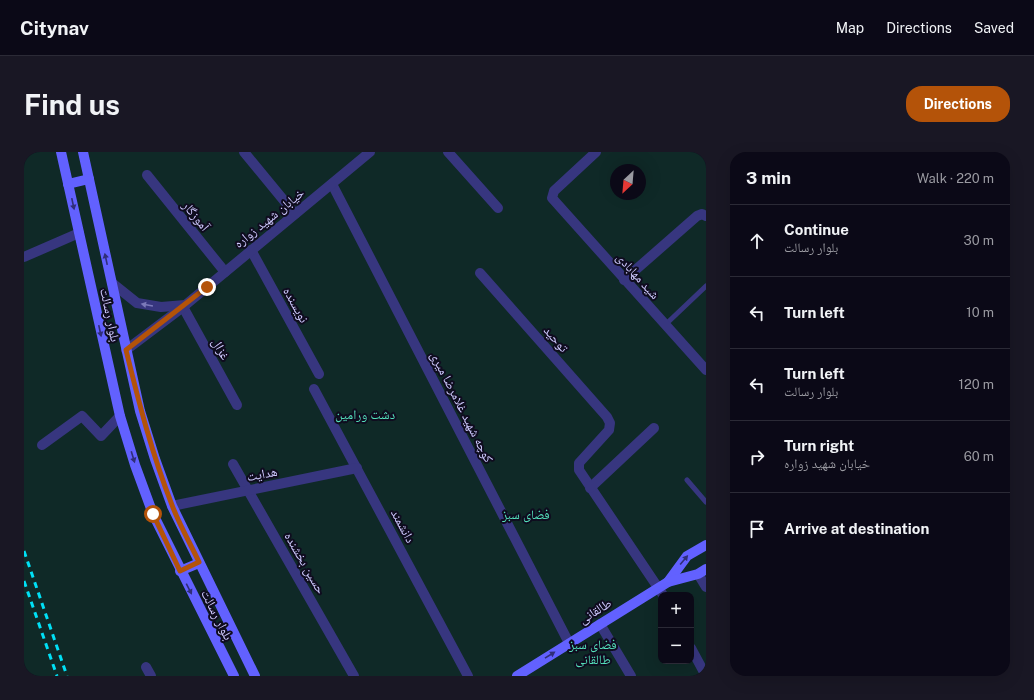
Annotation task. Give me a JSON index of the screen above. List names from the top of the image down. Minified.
{"streets":{"main road":["بلوار رسالت","طالقانی"],"street":["آموزگار","خیابان شهید زواره","شید مهابادی","نویسنده","توحید","غزال","کوچه شهید غلامرضا میری","هدایت","دانشمند","حسین بخشنده"]},"crossings":[["آموزگار","خیابان شهید زواره"],["خیابان شهید زواره","نویسنده"],["خیابان شهید زواره","بلوار رسالت"],["خیابان شهید زواره","غزال"],["خیابان شهید زواره","کوچه شهید غلامرضا میری"],["بلوار رسالت","هدایت"],["کوچه شهید غلامرضا میری","طالقانی"],["هدایت","دانشمند"],["هدایت","حسین بخشنده"]],"one_way":["طالقانی"],"parks":["دشت ورامین","فضای سبز","فضای سبز طالقانی"],"north":"bottom left","page":{"header":"Citynav","nav":["Map","Directions","Saved"],"buttons":"Directions","title":"Find us","heading":["3 min","Walk · 220 m"],"list":[["Continue","بلوار رسالت","30 m"],["Turn left","10 m"],["Turn left","بلوار رسالت","120 m"],["Turn right","خیابان شهید زواره","60 m"],"Arrive at destination"],"map_buttons":["+","−"]}}
